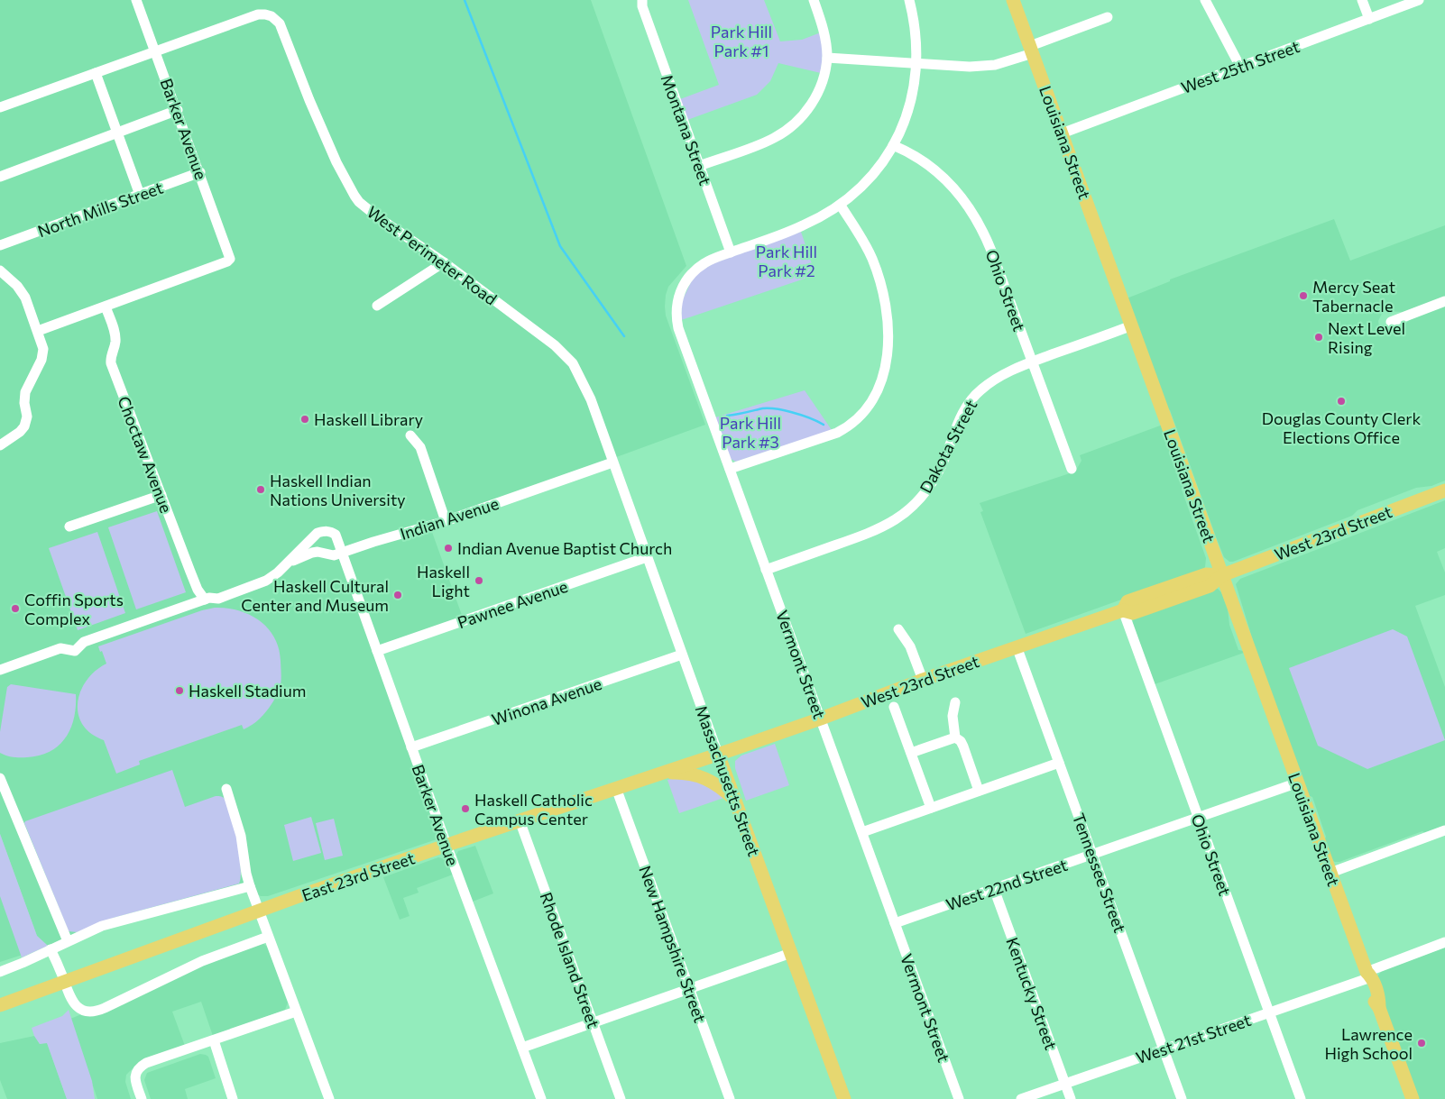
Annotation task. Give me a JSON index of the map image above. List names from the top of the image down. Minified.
{"streets":{"main road":["Louisiana Street","West 23rd Street","Massachusetts Street","East 23rd Street"],"street":["West 25th Street","Barker Avenue","Montana Street","North Mills Street","West Perimeter Road","Ohio Street","Dakota Street","Choctaw Avenue","Indian Avenue","Pawnee Avenue","Vermont Street","Winona Avenue","Tennessee Street","West 22nd Street","New Hampshire Street","Rhode Island Street","Kentucky Street","West 21st Street"]},"crossings":[["West 25th Street","Louisiana Street"],["Barker Avenue","North Mills Street"],["Barker Avenue","West Perimeter Road"],["Barker Avenue","Choctaw Avenue"],["Barker Avenue","Indian Avenue"],["Barker Avenue","Pawnee Avenue"],["Barker Avenue","Winona Avenue"],["Barker Avenue","East 23rd Street"],["Montana Street","Vermont Street"],["Louisiana Street","Dakota Street"],["Louisiana Street","West 23rd Street"],["Louisiana Street","West 22nd Street"],["Louisiana Street","West 21st Street"],["West Perimeter Road","Indian Avenue"],["West Perimeter Road","Massachusetts Street"],["Ohio Street","Dakota Street"],["Ohio Street","West 23rd Street"],["Ohio Street","Vermont Street"],["Ohio Street","West 22nd Street"],["Ohio Street","West 21st Street"],["Dakota Street","Vermont Street"],["Choctaw Avenue","Indian Avenue"],["Indian Avenue","Massachusetts Street"],["West 23rd Street","Vermont Street"],["West 23rd Street","Massachusetts Street"],["West 23rd Street","Tennessee Street"],["West 23rd Street","East 23rd Street"],["Pawnee Avenue","Massachusetts Street"],["Vermont Street","West 22nd Street"],["Winona Avenue","Massachusetts Street"],["Massachusetts Street","East 23rd Street"],["Tennessee Street","West 22nd Street"],["Tennessee Street","West 21st Street"],["East 23rd Street","New Hampshire Street"],["East 23rd Street","Rhode Island Street"],["West 22nd Street","Kentucky Street"],["Kentucky Street","West 21st Street"]],"parks":["Park Hill Park #1","Park Hill Park #2","Park Hill Park #3"],"places":["Mercy Seat Tabernacle","Next Level Rising","Douglas County Clerk Elections Office","Haskell Library","Haskell Indian Nations University","Indian Avenue Baptist Church","Haskell Light","Haskell Cultural Center and Museum","Coffin Sports Complex","Haskell Stadium","Haskell Catholic Campus Center","Lawrence High School"]}
